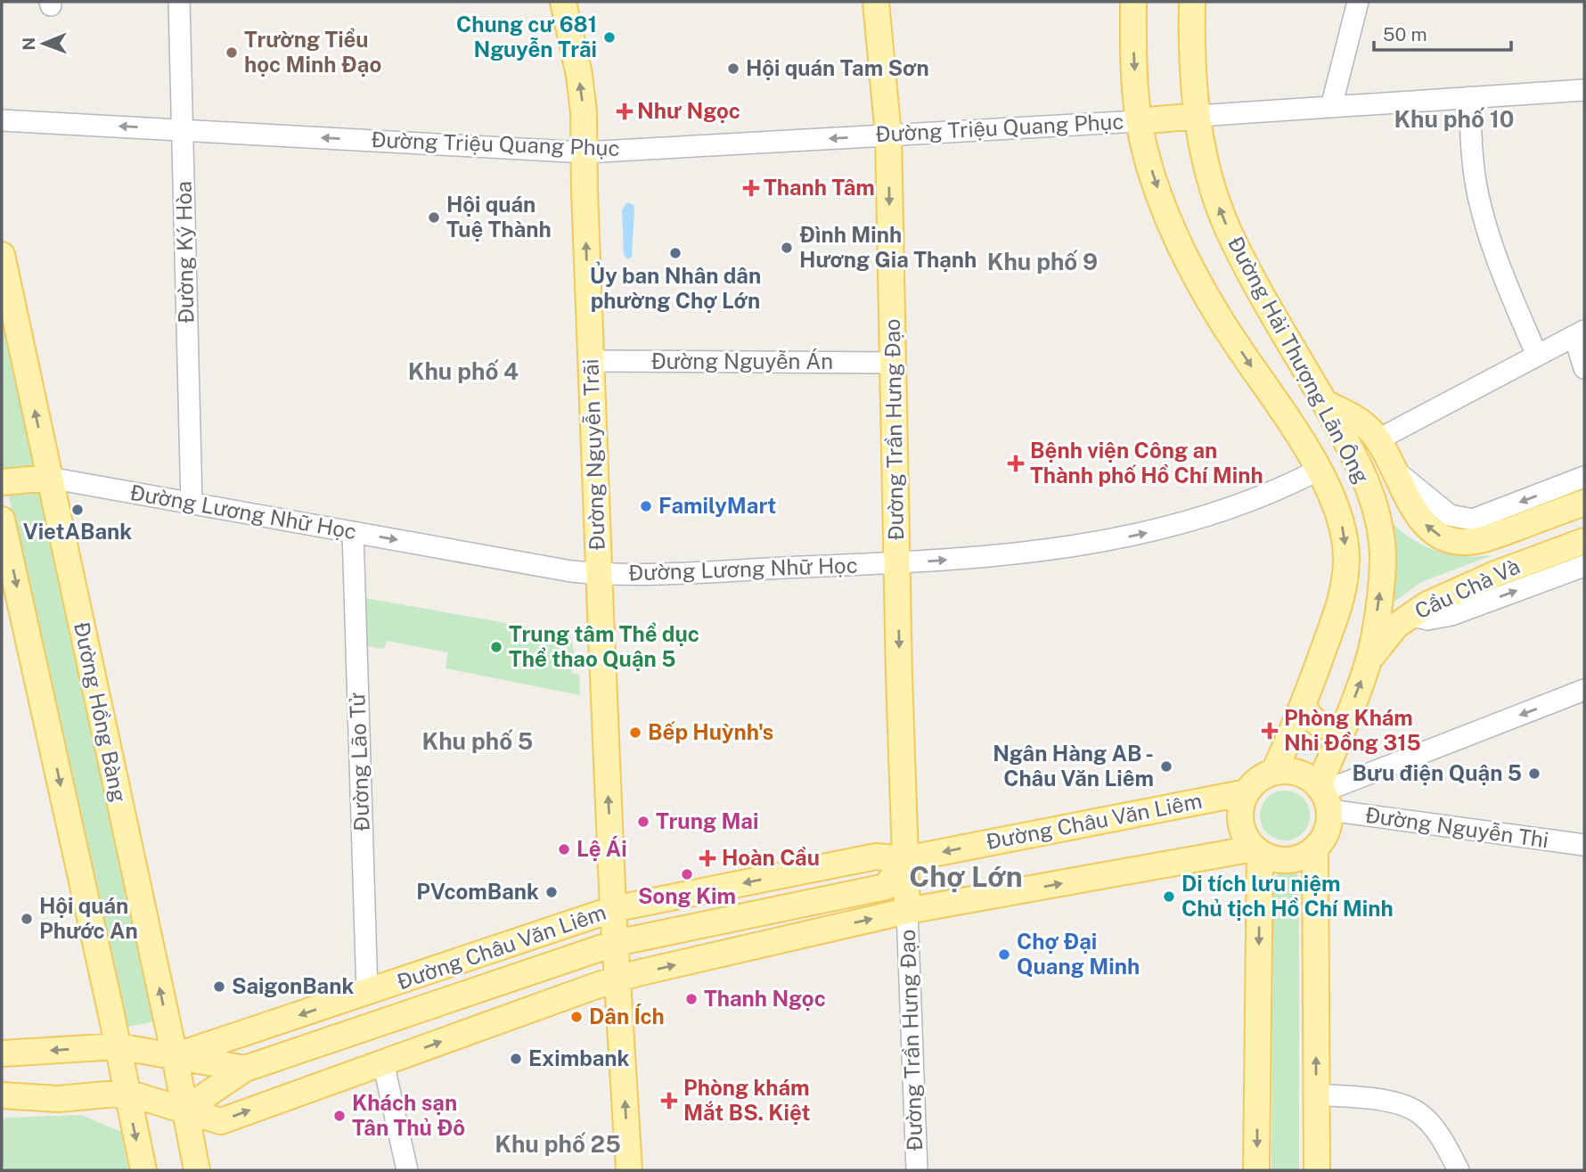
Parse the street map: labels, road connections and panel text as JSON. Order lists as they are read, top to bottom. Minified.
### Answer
{"streets":{"main road":["Đường Hải Thượng Lãn Ông","Đường Trần Hưng Đạo","Đường Nguyễn Trãi","Cầu Chà Và","Đường Hồng Bàng","Đường Châu Văn Liêm"],"street":["Đường Triệu Quang Phục","Đường Ký Hòa","Đường Nguyễn Án","Đường Lương Nhữ Học","Đường Lão Tử","Đường Nguyễn Thi"]},"crossings":[["Đường Triệu Quang Phục","Đường Ký Hòa"],["Đường Triệu Quang Phục","Đường Hải Thượng Lãn Ông"],["Đường Triệu Quang Phục","Đường Trần Hưng Đạo"],["Đường Triệu Quang Phục","Đường Nguyễn Trãi"],["Đường Ký Hòa","Đường Lương Nhữ Học"],["Đường Hải Thượng Lãn Ông","Đường Lương Nhữ Học"],["Đường Hải Thượng Lãn Ông","Cầu Chà Và"],["Đường Hải Thượng Lãn Ông","Đường Châu Văn Liêm"],["Đường Hải Thượng Lãn Ông","Đường Nguyễn Thi"],["Đường Nguyễn Án","Đường Trần Hưng Đạo"],["Đường Nguyễn Án","Đường Nguyễn Trãi"],["Đường Trần Hưng Đạo","Đường Lương Nhữ Học"],["Đường Trần Hưng Đạo","Đường Châu Văn Liêm"],["Đường Nguyễn Trãi","Đường Lương Nhữ Học"],["Đường Nguyễn Trãi","Đường Châu Văn Liêm"],["Đường Lương Nhữ Học","Đường Hồng Bàng"],["Đường Lương Nhữ Học","Đường Lão Tử"],["Đường Hồng Bàng","Đường Châu Văn Liêm"],["Đường Lão Tử","Đường Châu Văn Liêm"],["Đường Châu Văn Liêm","Đường Nguyễn Thi"]],"one_way":["Đường Triệu Quang Phục","Đường Trần Hưng Đạo","Đường Nguyễn Trãi","Đường Lương Nhữ Học"],"districts":["Khu phố 10","Khu phố 9","Khu phố 4","Khu phố 5","Chợ Lớn","Khu phố 25"],"places":{"other":["Chung cư 681 Nguyễn Trãi","Trường Tiểu học Minh Đạo","Hội quán Tam Sơn","Hội quán Tuệ Thành","Đình Minh Hương Gia Thạnh","Ủy ban Nhân dân phường Chợ Lớn","FamilyMart","VietABank","Trung tâm Thể dục Thể thao Quận 5","Bếp Huỳnh's","Ngân Hàng AB - Châu Văn Liêm","Bưu điện Quận 5","Trung Mai","Lệ Ái","Song Kim","PVcomBank","Di tích lưu niệm Chủ tịch Hồ Chí Minh","Hội quán Phước An","Chợ Đại Quang Minh","SaigonBank","Thanh Ngọc","Dân Ích","Eximbank","Khách sạn Tân Thủ Đô"],"health":["Như Ngọc","Thanh Tâm","Bệnh viện Công an Thành phố Hồ Chí Minh","Phòng Khám Nhi Đồng 315","Hoàn Cầu","Phòng khám Mắt BS. Kiệt"]},"scale_bar":"50 m","north":"left"}
